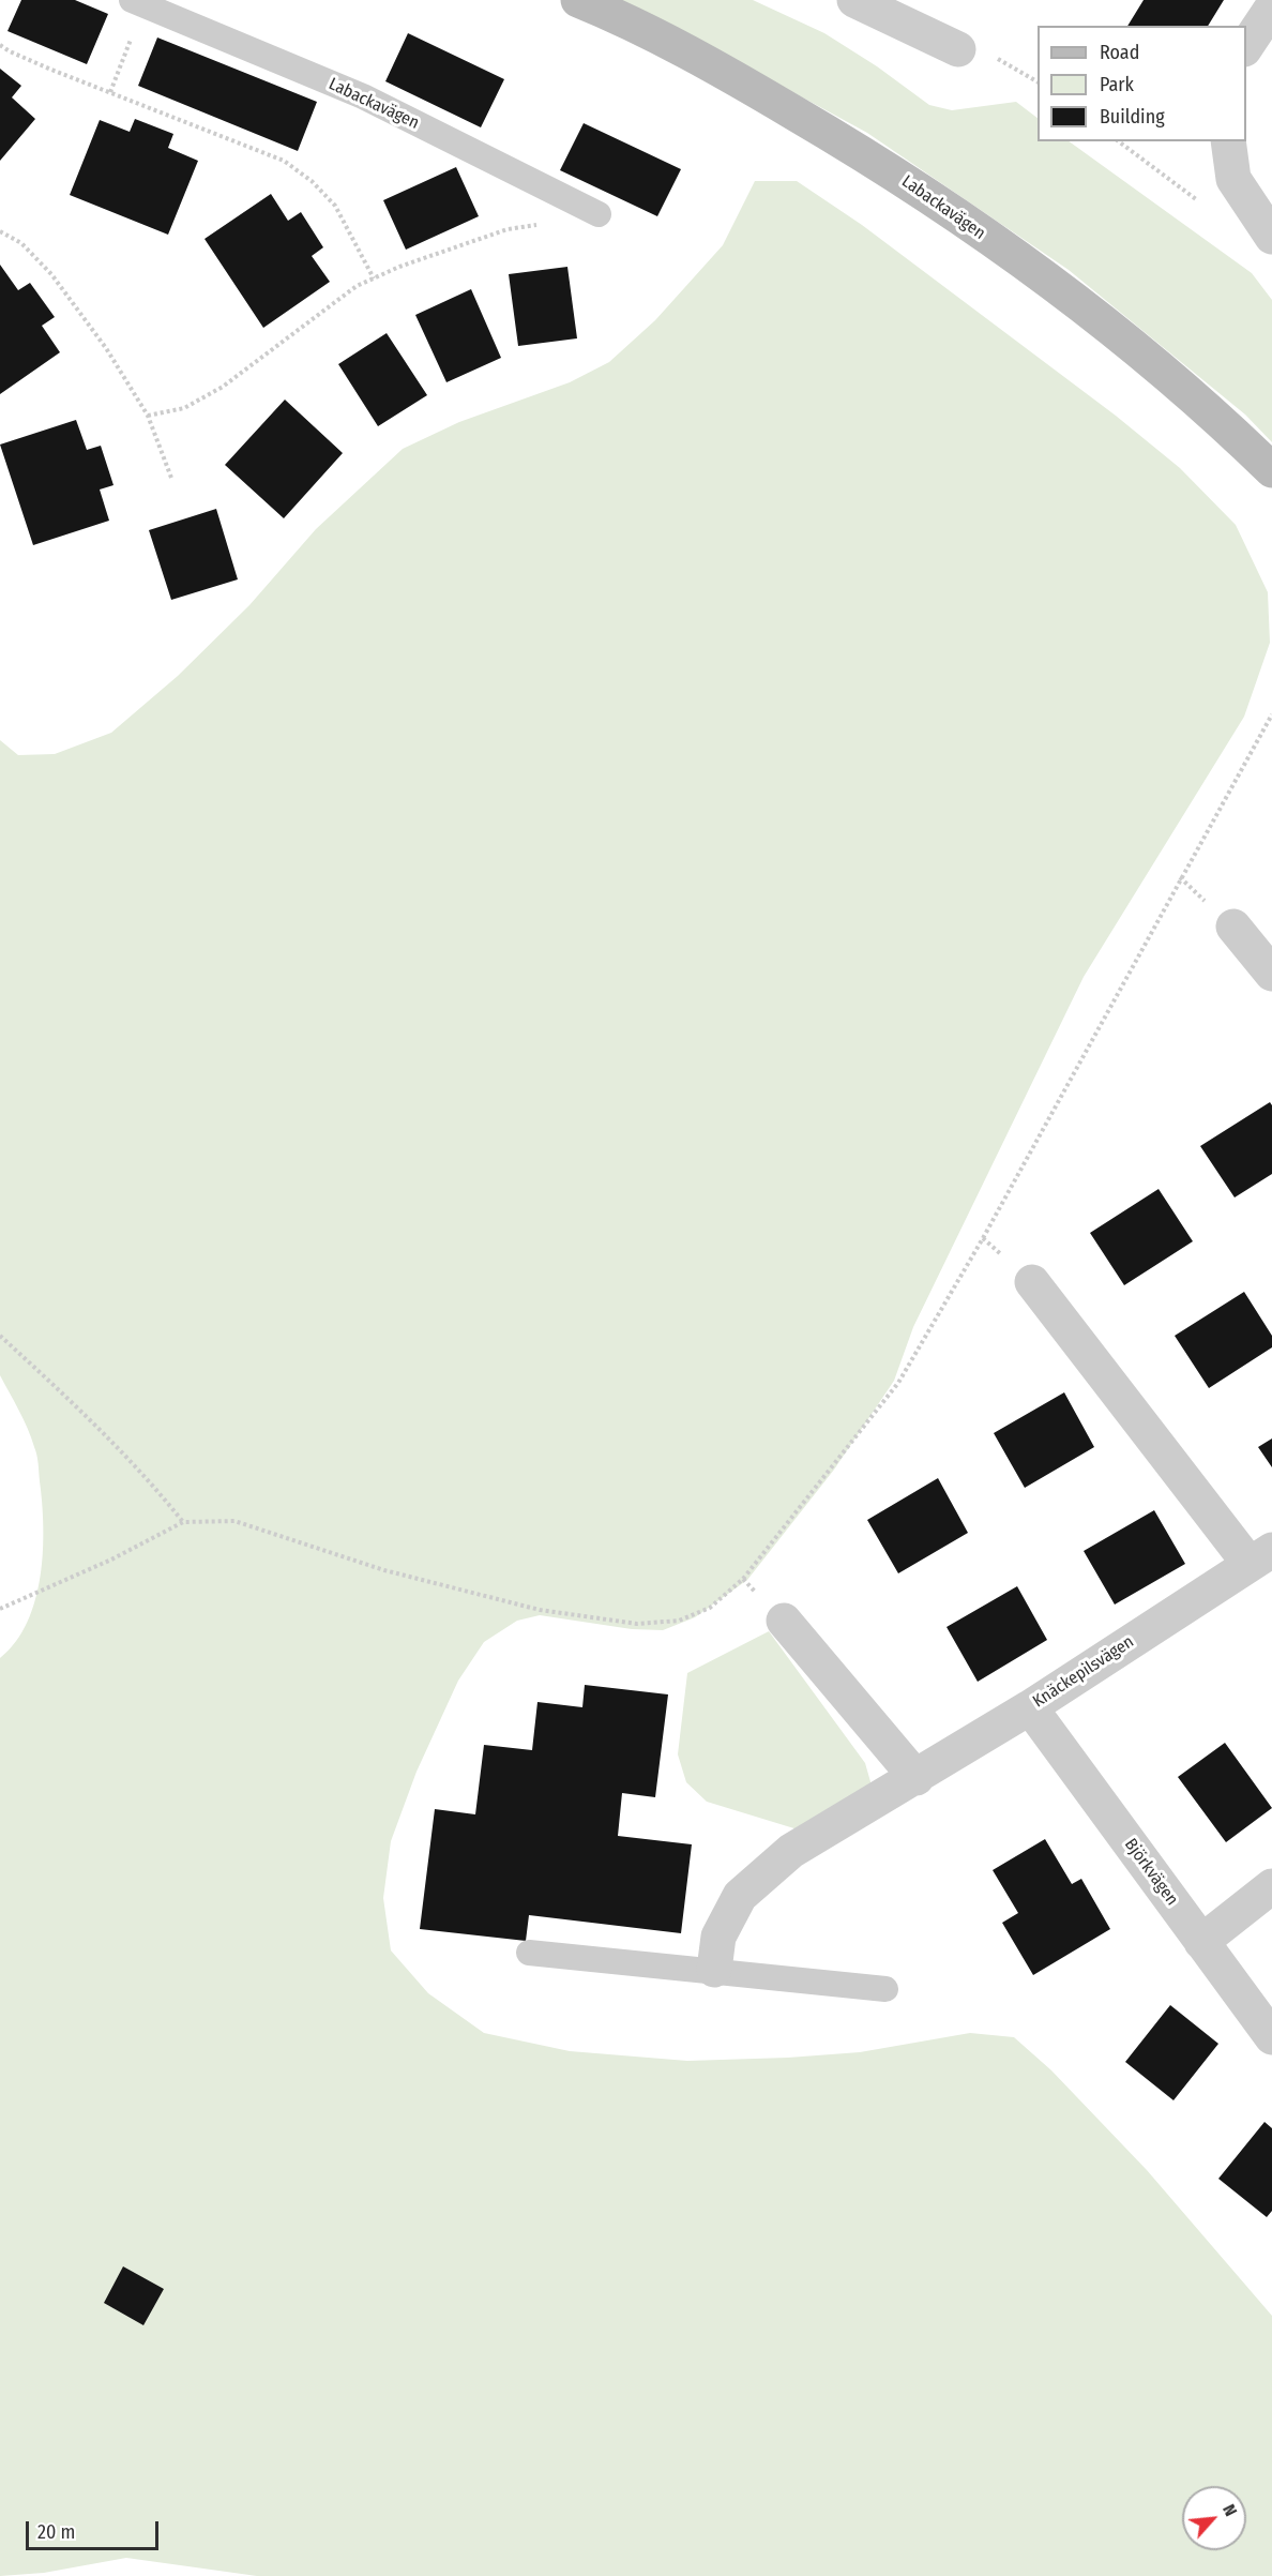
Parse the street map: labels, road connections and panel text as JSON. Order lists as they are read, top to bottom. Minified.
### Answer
{"streets":{"street":["Labackavägen","Knäckepilsvägen","Björkvägen"]},"crossings":[["Knäckepilsvägen","Björkvägen"]],"legend":["Road","Park","Building"],"scale_bar":"20 m","north":"top right"}
